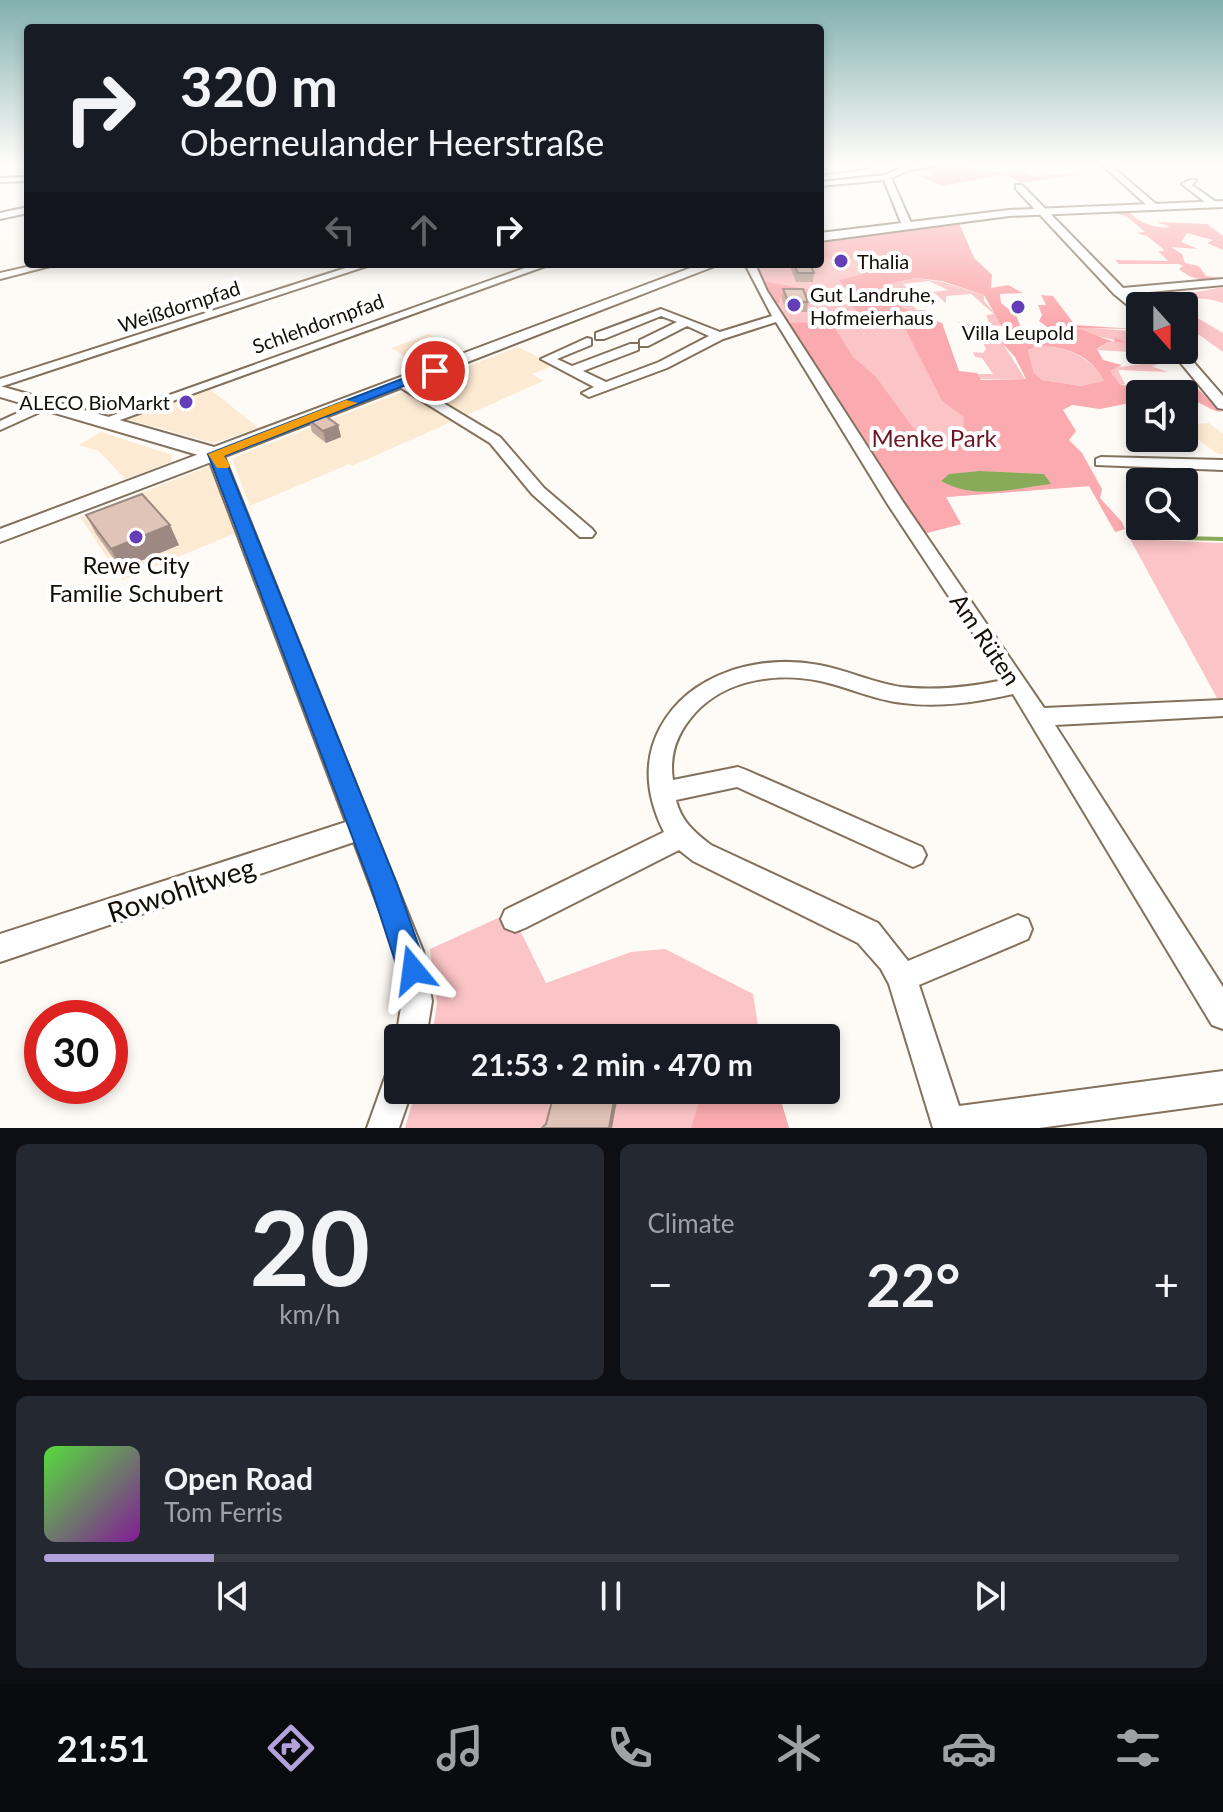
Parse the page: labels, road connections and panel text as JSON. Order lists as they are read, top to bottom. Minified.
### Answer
{"streets":{"street":["Weißdornpfad","Schlehdornpfad","Am Rüten","Rowohltweg"]},"parks":["Menke Park"],"places":["Thalia","Gut Landruhe, Hofmeierhaus","Villa Leupold","ALECO BioMarkt","Rewe City Familie Schubert"],"north":"bottom","page":{"turn":["320 m","Oberneulander Heerstraße"],"limit":"30","trip":"21:53 · 2 min · 470 m","tile":[["20","km/h"],"Climate"],"heat":["−","22°","+"],"song":["Open Road","Tom Ferris"],"tabs":"21:51"}}
